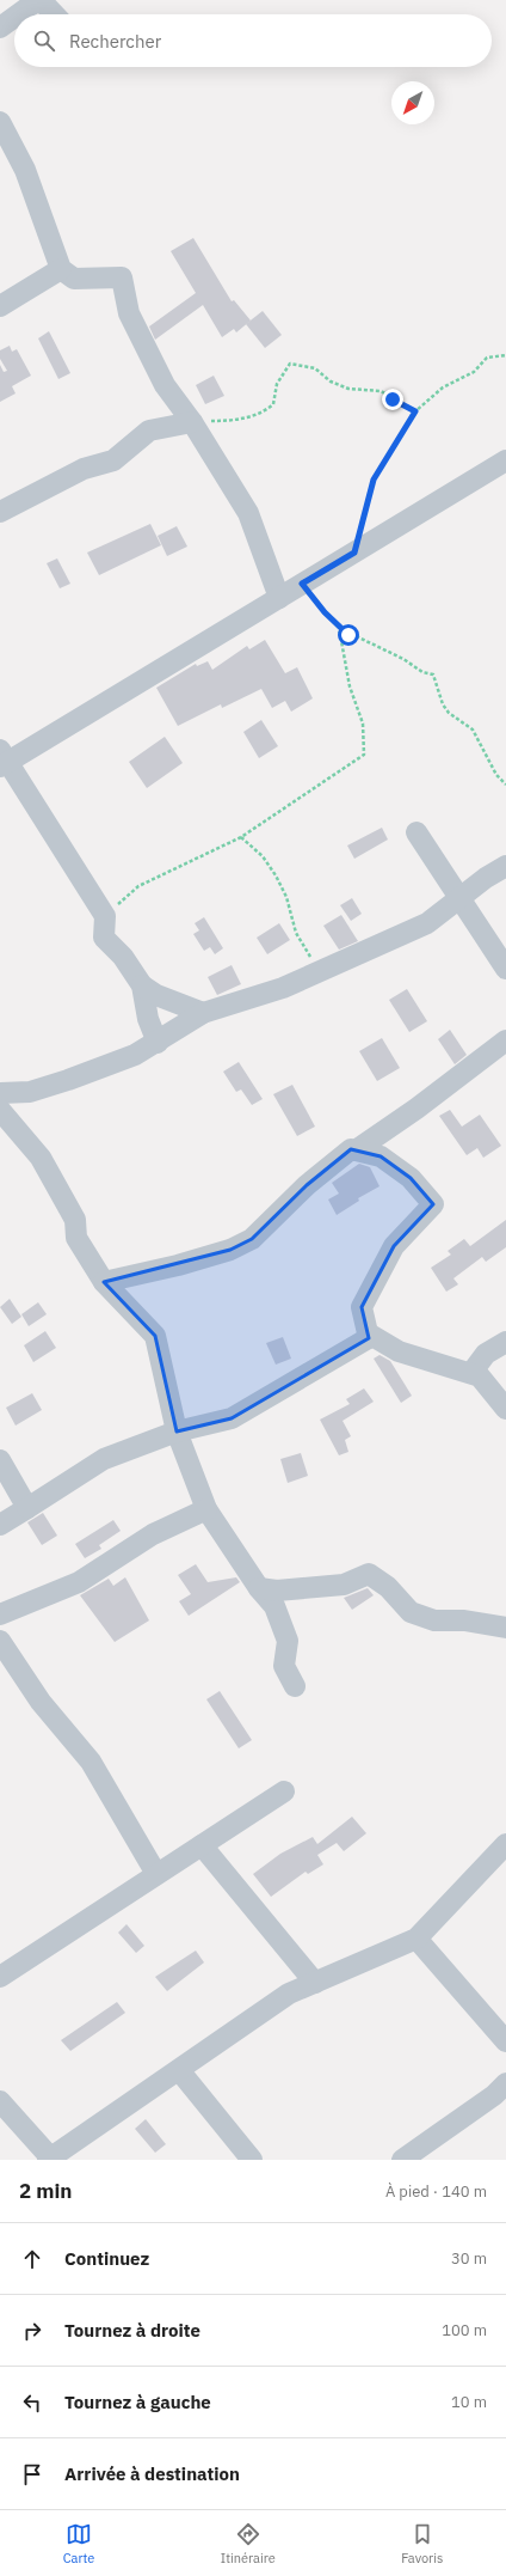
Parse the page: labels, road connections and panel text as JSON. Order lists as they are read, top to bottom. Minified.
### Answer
{"north":"bottom left","page":{"search":"Rechercher","heading":["2 min","À pied · 140 m"],"list":[["Continuez","30 m"],["Tournez à droite","100 m"],["Tournez à gauche","10 m"],"Arrivée à destination"],"nav":["Carte","Itinéraire","Favoris"]}}
